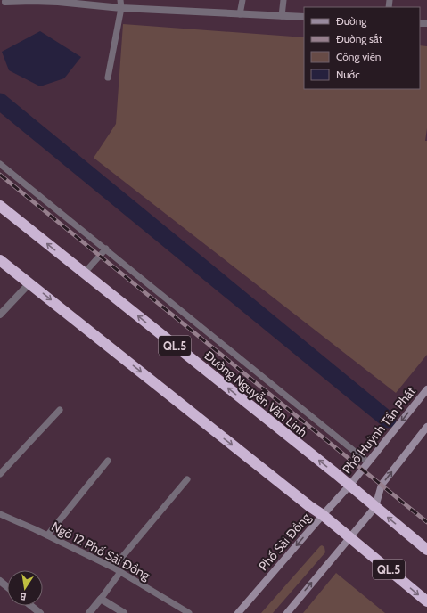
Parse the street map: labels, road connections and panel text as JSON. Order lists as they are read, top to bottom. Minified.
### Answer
{"streets":{"highway":["QL.5","Đường Nguyễn Văn Linh"],"street":["Phố Huỳnh Tấn Phát","Phố Sài Đồng"],"lane":["Ngõ 12 Phố Sài Đồng"]},"crossings":[["QL.5","Phố Sài Đồng"],["Đường Nguyễn Văn Linh","Phố Huỳnh Tấn Phát"],["Đường Nguyễn Văn Linh","Phố Sài Đồng"],["Phố Huỳnh Tấn Phát","Phố Sài Đồng"]],"legend":["Đường","Đường sắt","Công viên","Nước"],"north":"bottom"}
